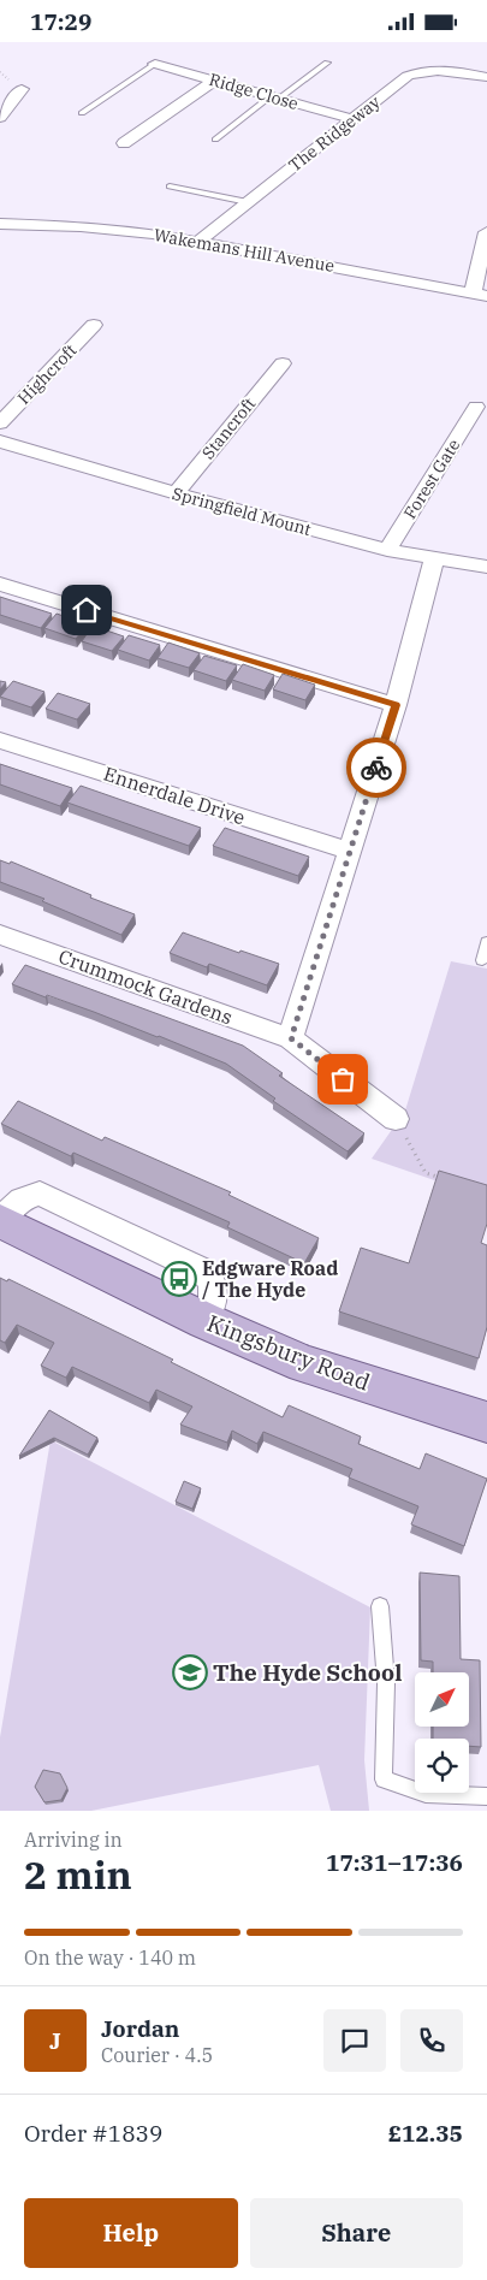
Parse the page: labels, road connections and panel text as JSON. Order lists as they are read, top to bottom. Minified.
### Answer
{"streets":{"main road":["Kingsbury Road"],"street":["Ridge Close","The Ridgeway","Wakemans Hill Avenue","Highcroft","Stancroft","Forest Gate","Springfield Mount","Ennerdale Drive","Crummock Gardens"]},"crossings":[["Ridge Close","The Ridgeway"],["The Ridgeway","Wakemans Hill Avenue"],["Stancroft","Springfield Mount"],["Forest Gate","Springfield Mount"]],"places":{"bus stop":["Edgware Road / The Hyde"],"school or university":["The Hyde School"]},"north":"top right","page":{"status":"17:29","heading":["2 min","Arriving in","17:31–17:36"],"panel":["Jordan","Courier · 4.5","Order #1839","£12.35"],"bar":"On the way · 140 m","round":"J","buttons":["Help","Share"]}}
